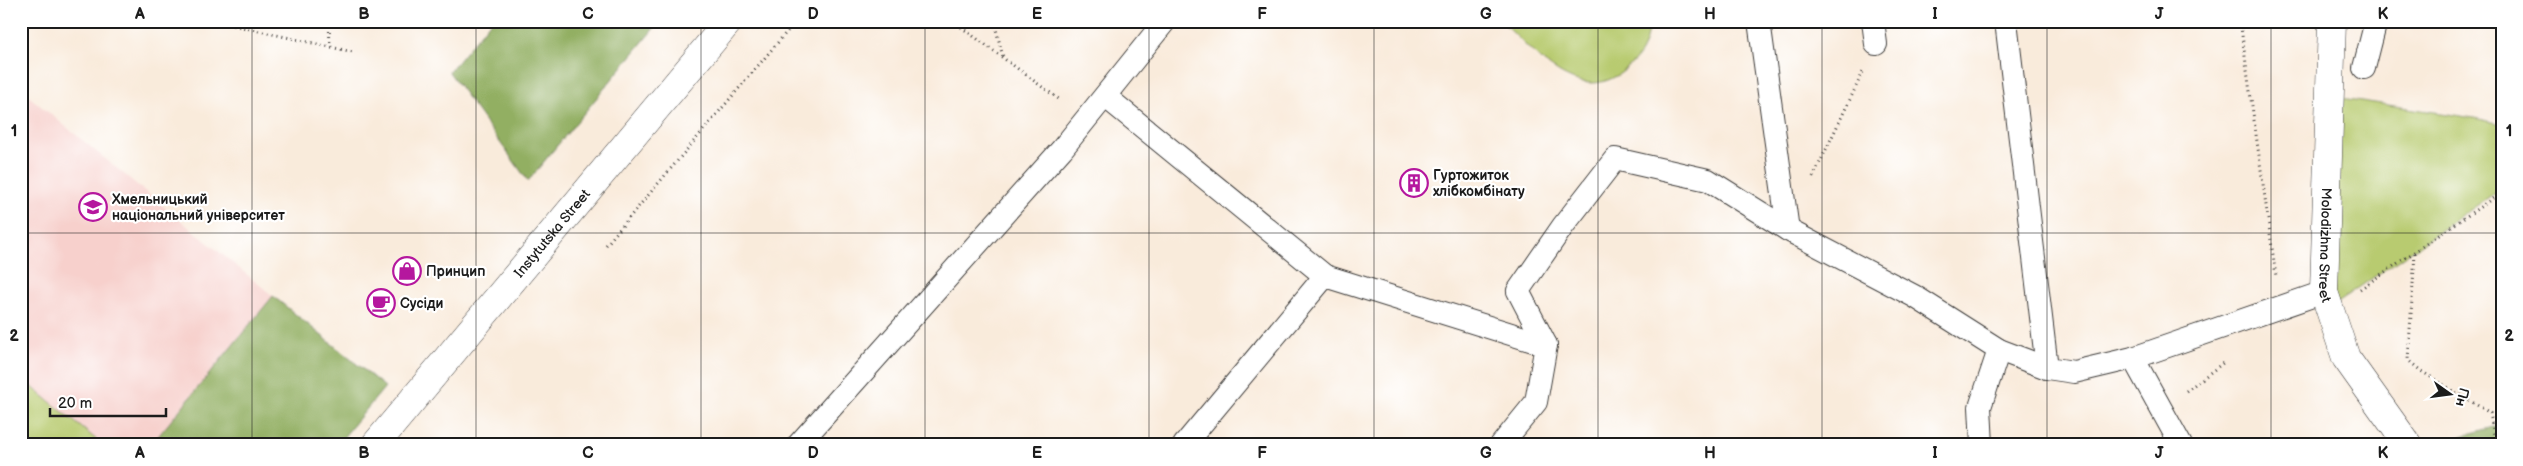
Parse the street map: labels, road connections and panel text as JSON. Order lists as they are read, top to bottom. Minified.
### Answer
{"streets":{"street":["Instytutska Street","Molodizhna Street"]},"places":{"building":["Гуртожиток хлібкомбінату"],"school or university":["Хмельницький національний університет"],"shop":["Принцип"],"cafe":["Сусіди"]},"scale_bar":"20 m","north":"right","grid":{"columns":["A","B","C","D","E","F","G","H","I","J","K"],"rows":["1","2"]}}
